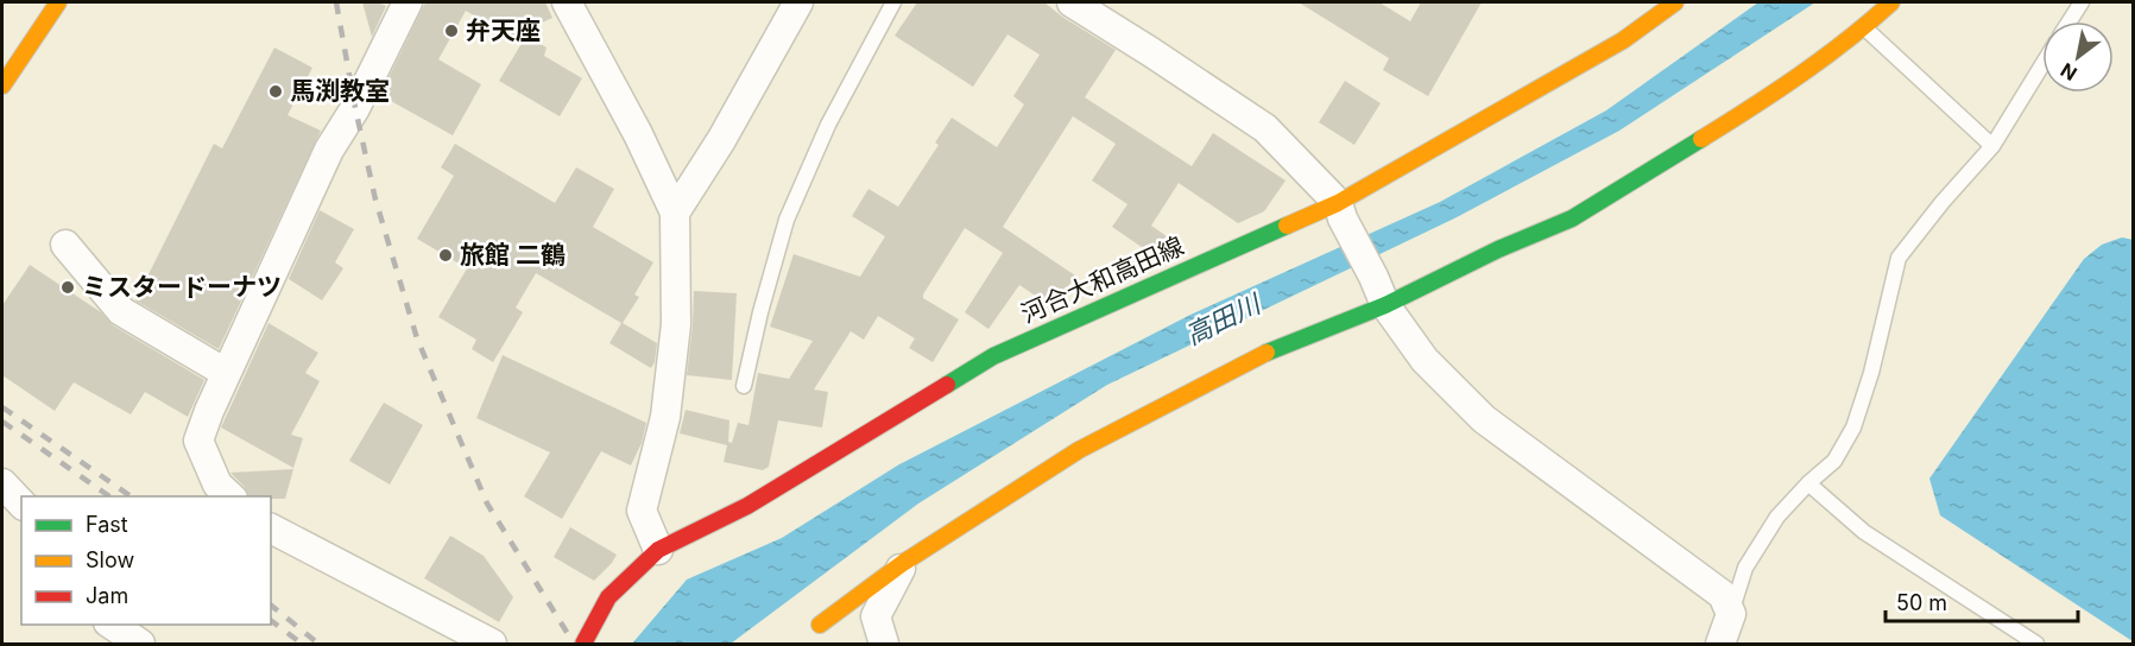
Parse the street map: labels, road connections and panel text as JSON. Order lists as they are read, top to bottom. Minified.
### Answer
{"streets":{"main road":["河合大和高田線"]},"water":["高田川"],"places":["弁天座","馬渕教室","旅館 二鶴","ミスタードーナツ"],"legend":["Fast","Slow","Jam"],"scale_bar":"50 m","north":"bottom left"}
